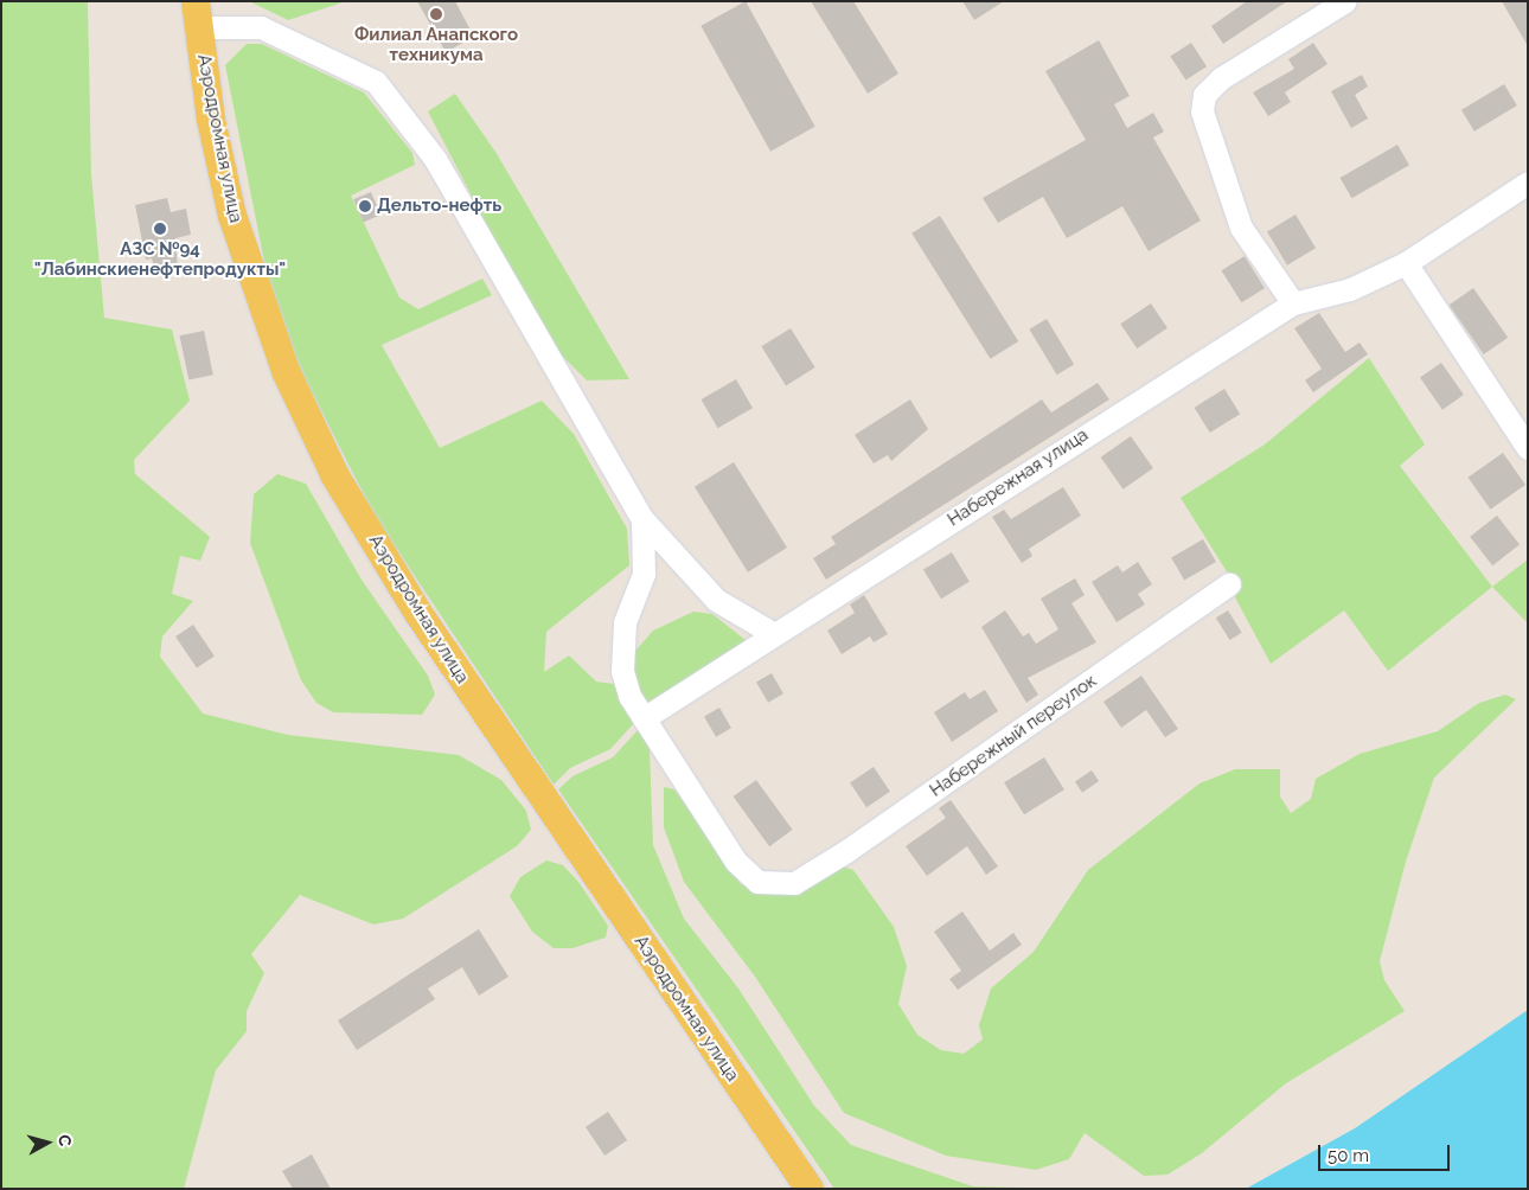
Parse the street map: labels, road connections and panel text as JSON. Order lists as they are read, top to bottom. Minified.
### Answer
{"streets":{"main road":["Аэродромная улица"],"street":["Набережная улица","Набережный переулок"]},"crossings":[["Набережная улица","Набережный переулок"]],"places":["Филиал Анапского техникума","Дельто-нефть","АЗС №94 \"Лабинскиенефтепродукты\""],"scale_bar":"50 m","north":"right"}
